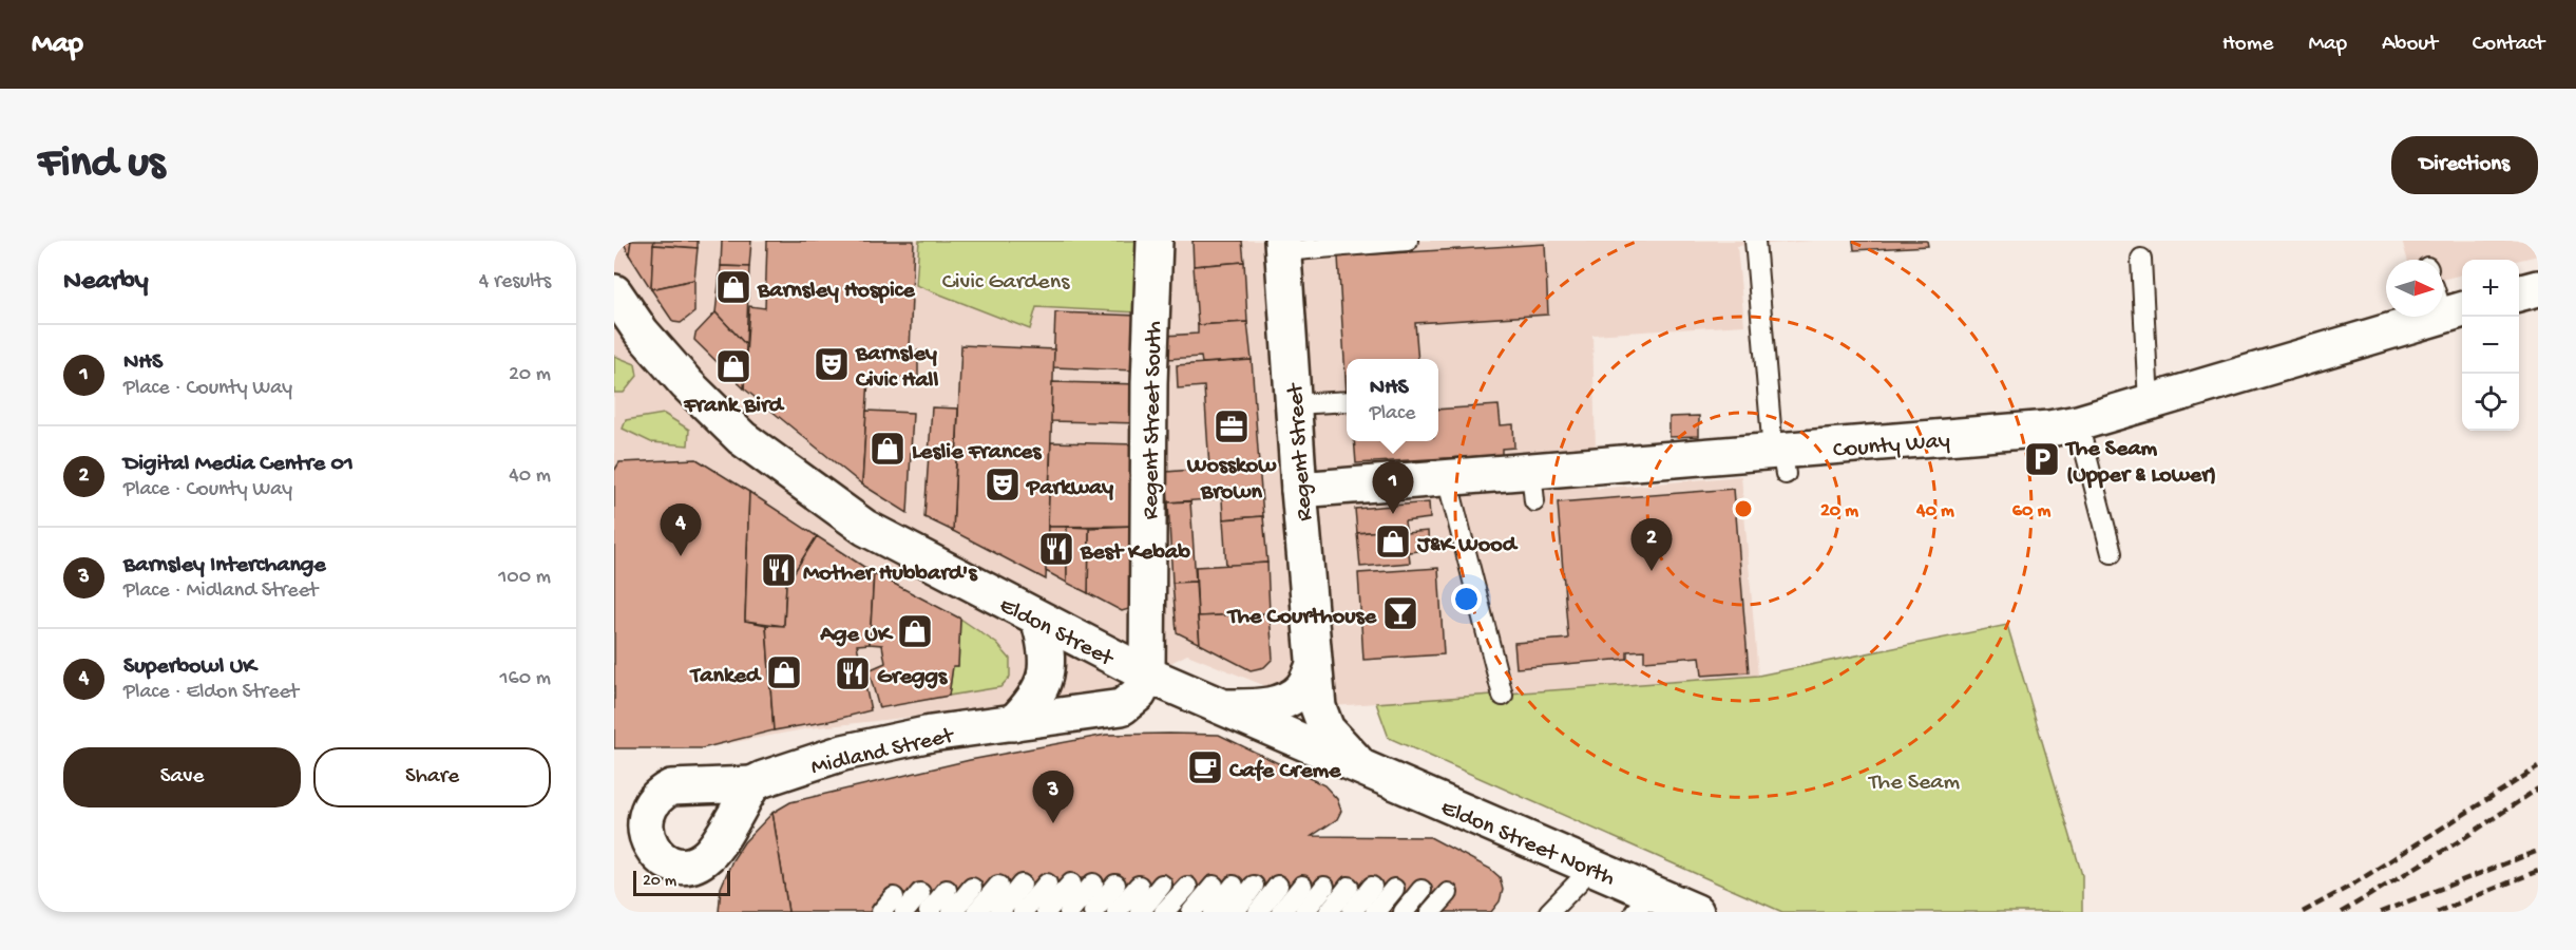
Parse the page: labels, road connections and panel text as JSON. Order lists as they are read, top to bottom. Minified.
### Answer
{"streets":{"street":["Regent Street South","County Way","Regent Street","Eldon Street","Midland Street","Eldon Street North"]},"crossings":[["Regent Street South","Eldon Street"],["Regent Street South","Midland Street"],["County Way","Regent Street"],["Regent Street","Eldon Street"],["Regent Street","Eldon Street North"],["Eldon Street","Midland Street"],["Eldon Street","Eldon Street North"]],"parks":["Civic Gardens","The Seam"],"places":{"shop":["Barnsley Hospice","Frank Bird","Leslie Frances","J&K Wood","Age UK","Tanked"],"theatre":["Barnsley Civic Hall","Parkway"],"office":["Wosskow Brown"],"parking":["The Seam (Upper & Lower)"],"restaurant":["Best Kebab","Mother Hubbard's","Greggs"],"bar":["The Courthouse"],"cafe":["Cafe Creme"]},"scale_bar":"20 m","north":"right","page":{"header":"Map","nav":["Home","Map","About","Contact"],"buttons":["Directions",["Save","Share"]],"title":"Find us","heading":["Nearby","4 results"],"map_buttons":["+","−"],"list":[{"mark":"1","name":"NHS","note":"Place · County Way","value":"20 m"},{"mark":"2","name":"Digital Media Centre 01","note":"Place · County Way","value":"40 m"},{"mark":"3","name":"Barnsley Interchange","note":"Place · Midland Street","value":"100 m"},{"mark":"4","name":"Superbowl UK","note":"Place · Eldon Street","value":"160 m"}],"popup":["NHS","Place"],"pins":["1","4","2","3"],"scale":"20 m"},"rings":["20 m","40 m","60 m"]}
